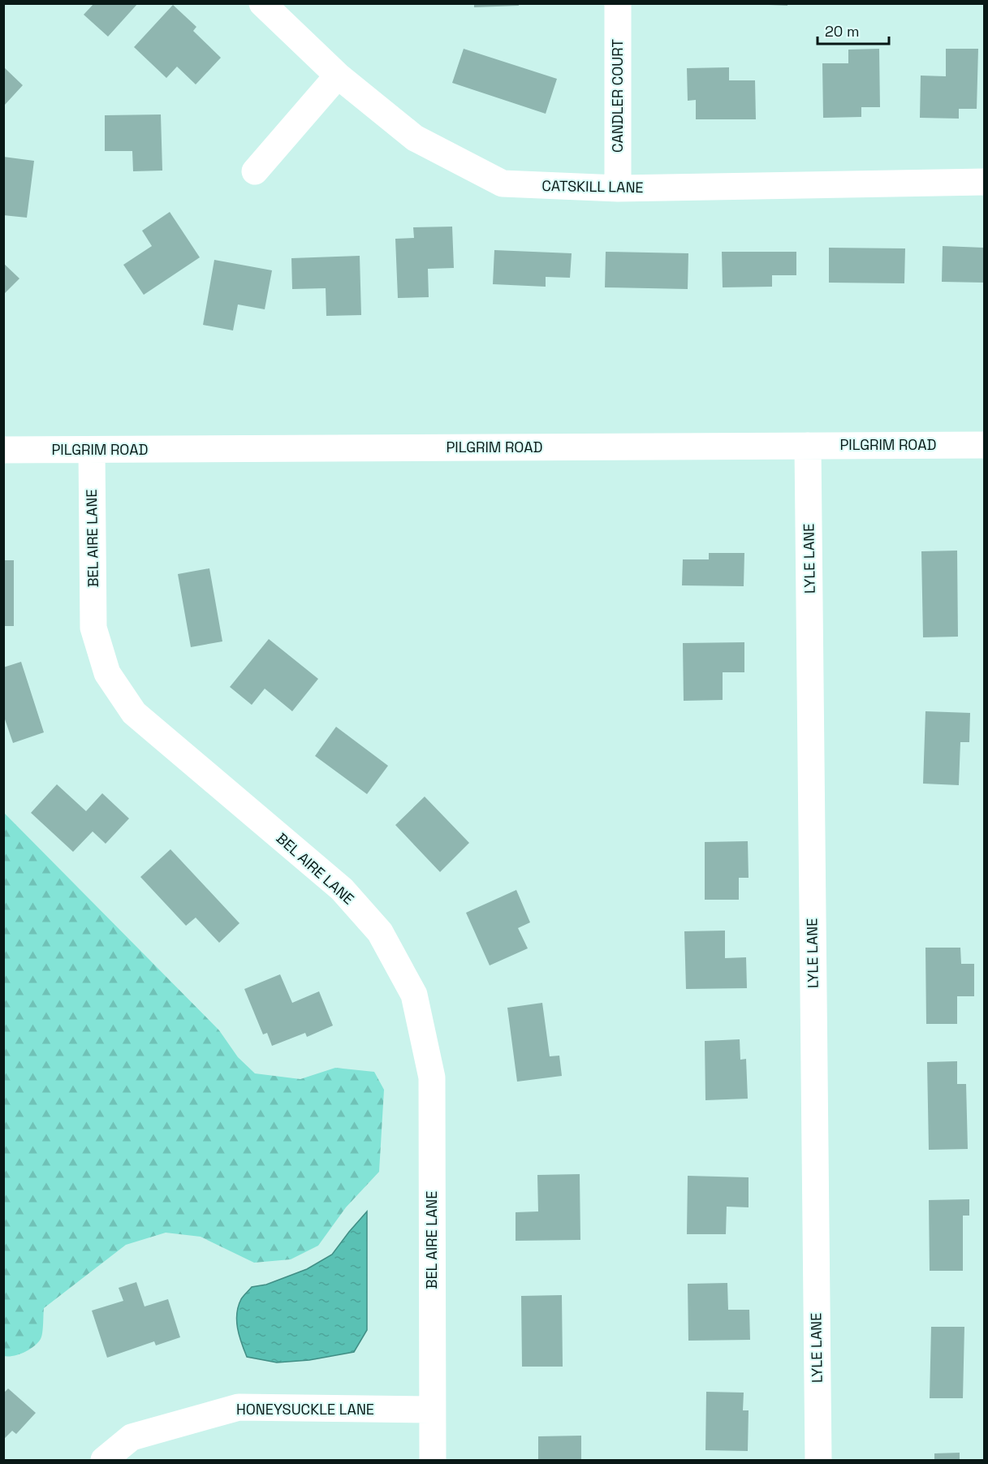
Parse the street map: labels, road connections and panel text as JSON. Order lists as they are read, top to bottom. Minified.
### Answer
{"streets":{"street":["CANDLER COURT","CATSKILL LANE","PILGRIM ROAD","BEL AIRE LANE","LYLE LANE","HONEYSUCKLE LANE"]},"crossings":[["CANDLER COURT","CATSKILL LANE"],["PILGRIM ROAD","BEL AIRE LANE"],["PILGRIM ROAD","LYLE LANE"],["BEL AIRE LANE","HONEYSUCKLE LANE"]],"scale_bar":"20 m"}
